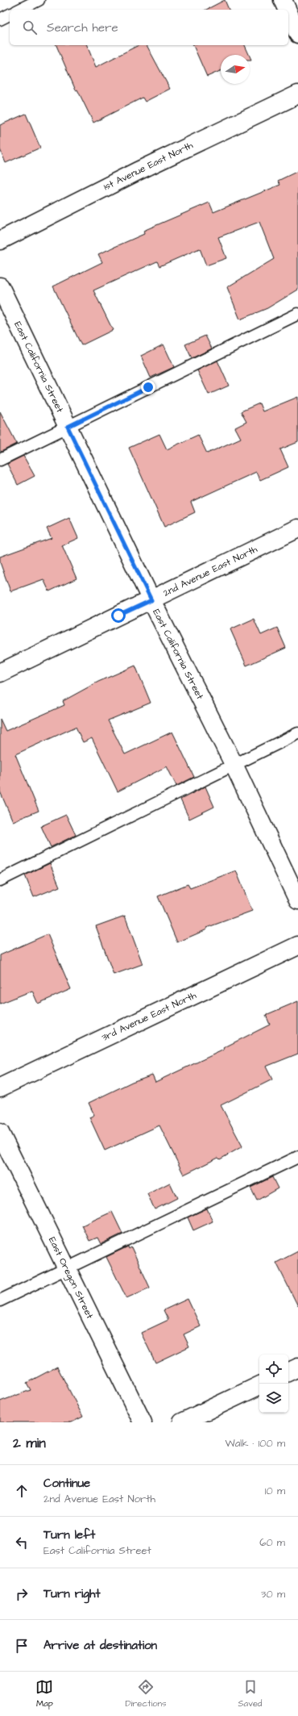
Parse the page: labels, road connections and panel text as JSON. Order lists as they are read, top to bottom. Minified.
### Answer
{"streets":{"street":["1st Avenue East North","East California Street","2nd Avenue East North","3rd Avenue East North","East Oregon Street"]},"crossings":[["East California Street","2nd Avenue East North"]],"north":"right","page":{"search":"Search here","heading":["2 min","Walk · 100 m"],"list":[["Continue","2nd Avenue East North","10 m"],["Turn left","East California Street","60 m"],["Turn right","30 m"],"Arrive at destination"],"nav":["Map","Directions","Saved"]}}
